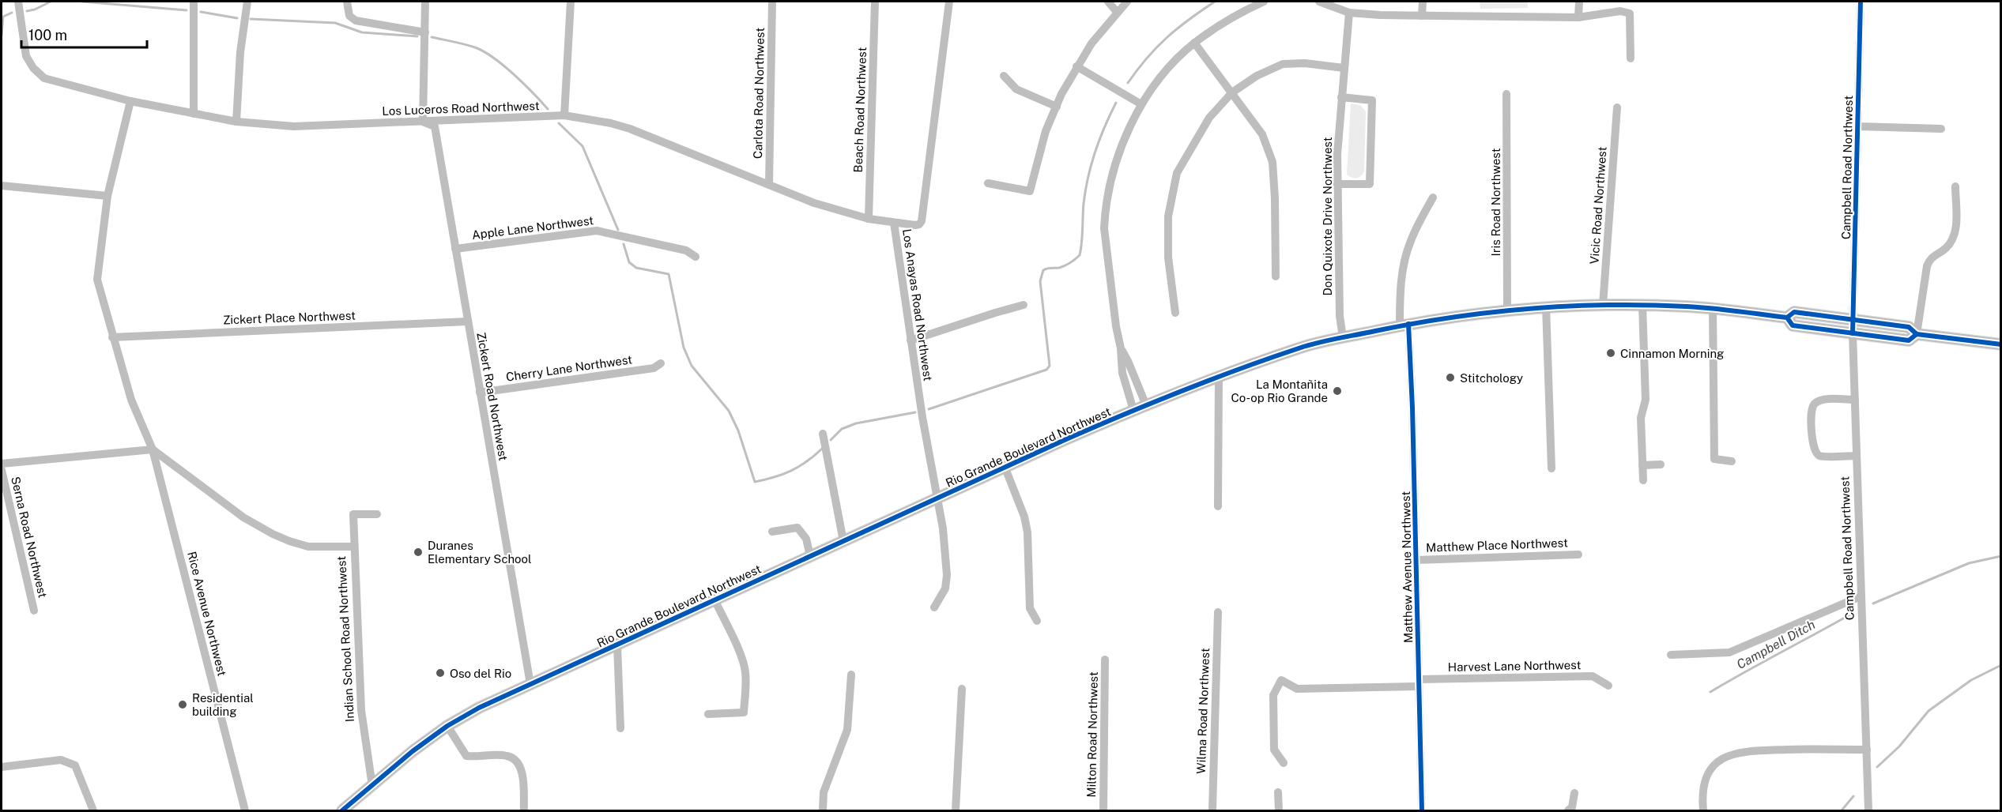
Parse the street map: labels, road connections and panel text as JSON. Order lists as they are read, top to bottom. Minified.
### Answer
{"streets":{"main road":["Rio Grande Boulevard Northwest"],"street":["Carlota Road Northwest","Los Luceros Road Northwest","Beach Road Northwest","Campbell Road Northwest","Iris Road Northwest","Vicic Road Northwest","Don Quixote Drive Northwest","Apple Lane Northwest","Los Anayas Road Northwest","Zickert Place Northwest","Cherry Lane Northwest","Zickert Road Northwest","Serna Road Northwest","Matthew Place Northwest","Matthew Avenue Northwest","Rice Avenue Northwest","Indian School Road Northwest","Harvest Lane Northwest","Wilma Road Northwest","Milton Road Northwest"]},"crossings":[["Carlota Road Northwest","Los Luceros Road Northwest"],["Los Luceros Road Northwest","Beach Road Northwest"],["Los Luceros Road Northwest","Los Anayas Road Northwest"],["Los Luceros Road Northwest","Zickert Road Northwest"],["Los Luceros Road Northwest","Rice Avenue Northwest"],["Campbell Road Northwest","Rio Grande Boulevard Northwest"],["Iris Road Northwest","Rio Grande Boulevard Northwest"],["Vicic Road Northwest","Rio Grande Boulevard Northwest"],["Don Quixote Drive Northwest","Rio Grande Boulevard Northwest"],["Apple Lane Northwest","Zickert Road Northwest"],["Los Anayas Road Northwest","Rio Grande Boulevard Northwest"],["Zickert Place Northwest","Zickert Road Northwest"],["Zickert Place Northwest","Rice Avenue Northwest"],["Cherry Lane Northwest","Zickert Road Northwest"],["Zickert Road Northwest","Rio Grande Boulevard Northwest"],["Rio Grande Boulevard Northwest","Matthew Avenue Northwest"],["Rio Grande Boulevard Northwest","Indian School Road Northwest"],["Matthew Place Northwest","Matthew Avenue Northwest"],["Matthew Avenue Northwest","Harvest Lane Northwest"]],"water":["Campbell Ditch"],"places":["Cinnamon Morning","Stitchology","La Montañita Co-op Rio Grande","Duranes Elementary School","Oso del Rio","Residential building"],"scale_bar":"100 m"}
